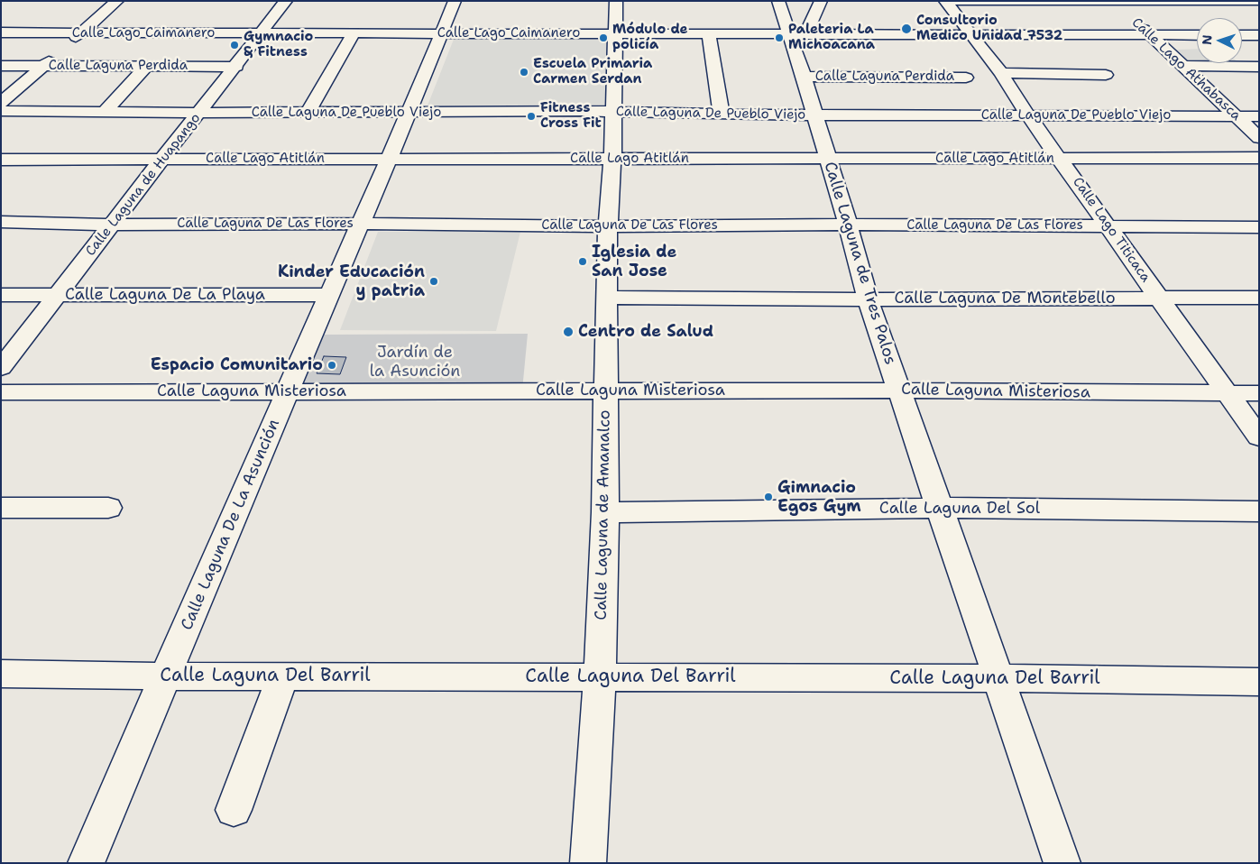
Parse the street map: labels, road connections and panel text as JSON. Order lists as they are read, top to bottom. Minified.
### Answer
{"streets":{"street":["Calle Lago Caimanero","Calle Laguna Perdida","Calle Lago Athabasca","Calle Laguna De Pueblo Viejo","Calle Lago Atitlán","Calle Laguna de Huapango","Calle Laguna De Las Flores","Calle Lago Titicaca","Calle Laguna de Tres Palos","Calle Laguna De La Playa","Calle Laguna De Montebello","Calle Laguna Misteriosa","Calle Laguna Del Sol","Calle Laguna de Amanalco","Calle Laguna De La Asunción","Calle Laguna Del Barril"]},"crossings":[["Calle Lago Caimanero","Calle Lago Athabasca"],["Calle Lago Caimanero","Calle Laguna de Huapango"],["Calle Lago Caimanero","Calle Lago Titicaca"],["Calle Lago Caimanero","Calle Laguna de Tres Palos"],["Calle Lago Caimanero","Calle Laguna de Amanalco"],["Calle Lago Caimanero","Calle Laguna De La Asunción"],["Calle Laguna Perdida","Calle Laguna de Huapango"],["Calle Laguna Perdida","Calle Laguna de Tres Palos"],["Calle Lago Athabasca","Calle Laguna De Pueblo Viejo"],["Calle Laguna De Pueblo Viejo","Calle Laguna de Huapango"],["Calle Laguna De Pueblo Viejo","Calle Lago Titicaca"],["Calle Laguna De Pueblo Viejo","Calle Laguna de Tres Palos"],["Calle Laguna De Pueblo Viejo","Calle Laguna de Amanalco"],["Calle Laguna De Pueblo Viejo","Calle Laguna De La Asunción"],["Calle Lago Atitlán","Calle Laguna de Huapango"],["Calle Lago Atitlán","Calle Lago Titicaca"],["Calle Lago Atitlán","Calle Laguna de Tres Palos"],["Calle Lago Atitlán","Calle Laguna de Amanalco"],["Calle Lago Atitlán","Calle Laguna De La Asunción"],["Calle Laguna de Huapango","Calle Laguna De Las Flores"],["Calle Laguna de Huapango","Calle Laguna De La Playa"],["Calle Laguna De Las Flores","Calle Lago Titicaca"],["Calle Laguna De Las Flores","Calle Laguna de Tres Palos"],["Calle Laguna De Las Flores","Calle Laguna de Amanalco"],["Calle Laguna De Las Flores","Calle Laguna De La Asunción"],["Calle Lago Titicaca","Calle Laguna De Montebello"],["Calle Lago Titicaca","Calle Laguna Misteriosa"],["Calle Laguna de Tres Palos","Calle Laguna De Montebello"],["Calle Laguna de Tres Palos","Calle Laguna Misteriosa"],["Calle Laguna de Tres Palos","Calle Laguna Del Sol"],["Calle Laguna de Tres Palos","Calle Laguna Del Barril"],["Calle Laguna De La Playa","Calle Laguna De La Asunción"],["Calle Laguna De Montebello","Calle Laguna de Amanalco"],["Calle Laguna Misteriosa","Calle Laguna de Amanalco"],["Calle Laguna Misteriosa","Calle Laguna De La Asunción"],["Calle Laguna Del Sol","Calle Laguna de Amanalco"],["Calle Laguna de Amanalco","Calle Laguna Del Barril"],["Calle Laguna De La Asunción","Calle Laguna Del Barril"]],"parks":["Jardín de la Asunción"],"places":["Consultorio Medico Unidad 7532","Módulo de policía","Paleteria La Michoacana","Gymnacio & Fitness","Escuela Primaria Carmen Serdan","Fitness Cross Fit","Iglesia de San Jose","Kinder Educación y patria","Centro de Salud","Espacio Comunitario","Gimnacio Egos Gym"],"north":"left"}
